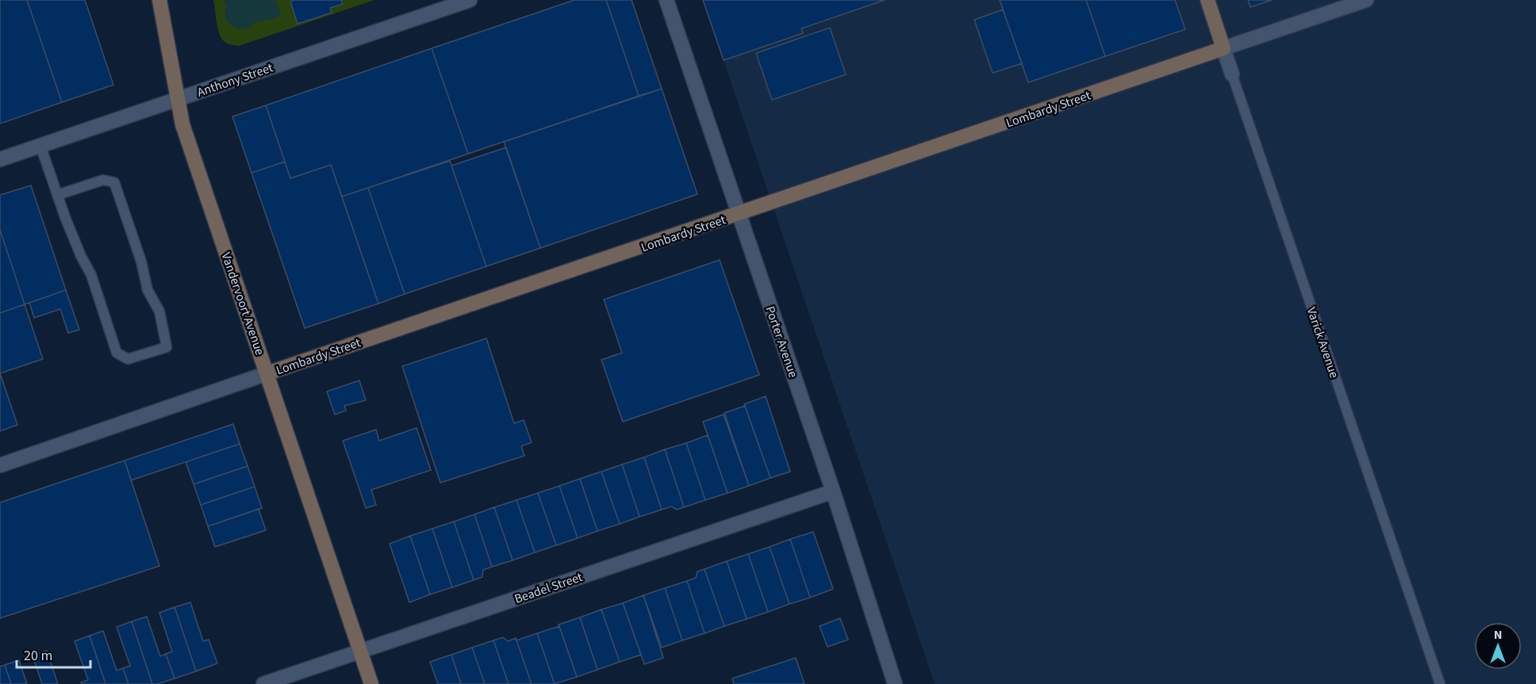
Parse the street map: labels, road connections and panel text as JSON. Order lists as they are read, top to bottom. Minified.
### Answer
{"streets":{"main road":["Lombardy Street","Vandervoort Avenue","Varick Avenue"],"street":["Anthony Street","Porter Avenue","Beadel Street"]},"crossings":[["Anthony Street","Vandervoort Avenue"],["Lombardy Street","Vandervoort Avenue"],["Lombardy Street","Porter Avenue"],["Lombardy Street","Varick Avenue"],["Vandervoort Avenue","Beadel Street"],["Porter Avenue","Beadel Street"]],"scale_bar":"20 m","north":"top"}
